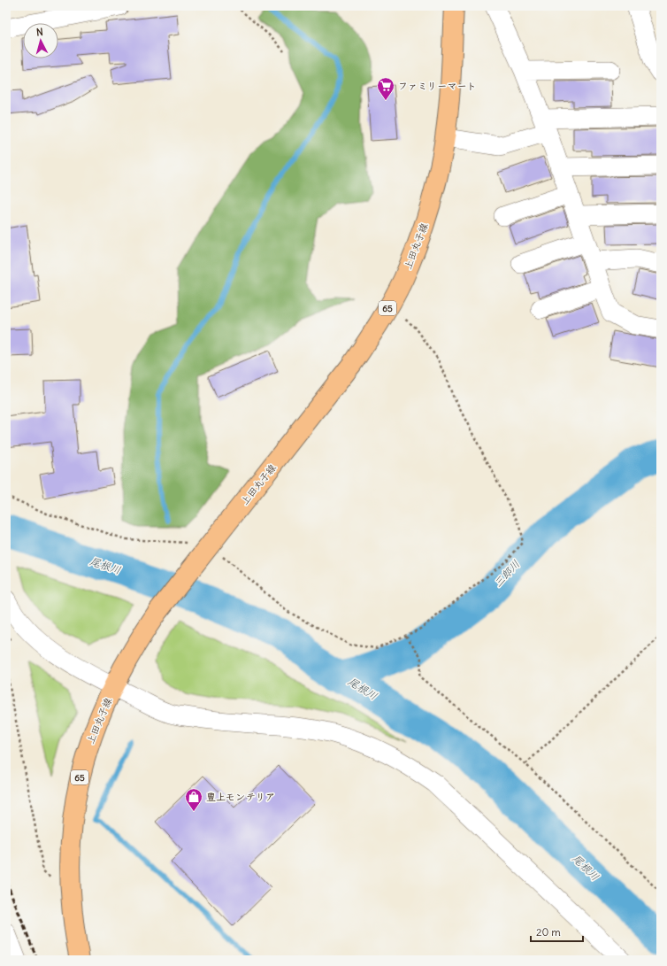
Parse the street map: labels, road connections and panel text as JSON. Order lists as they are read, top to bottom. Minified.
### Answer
{"streets":{"main road":["上田丸子線","65"]},"water":["尾根川","三郎川"],"places":{"supermarket":["ファミリーマート"],"shop":["豊上モンテリア"]},"scale_bar":"20 m","north":"top"}
